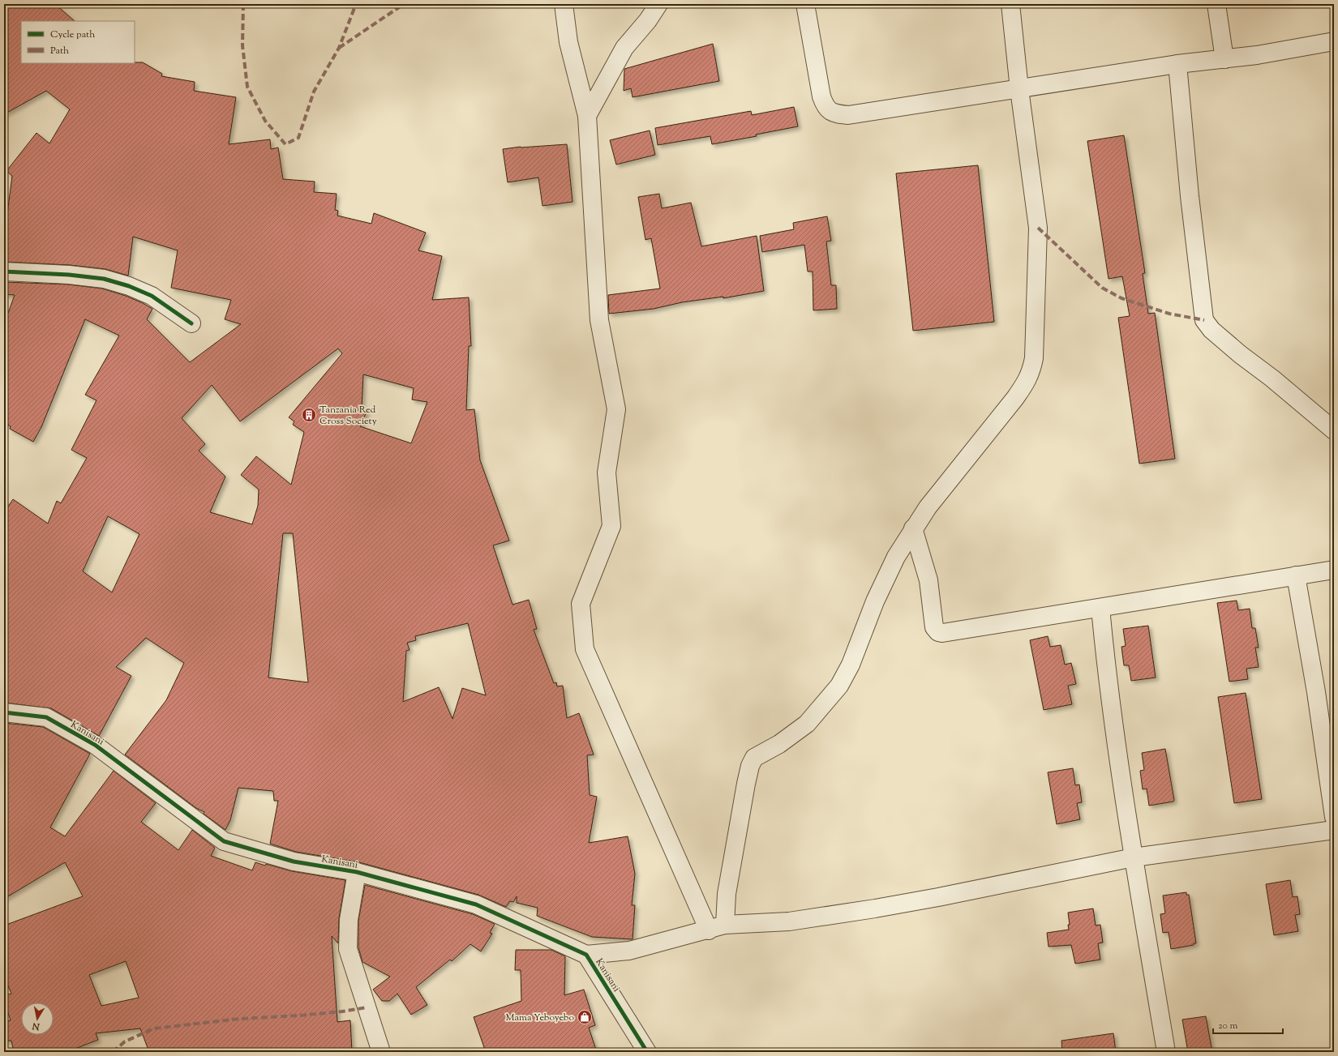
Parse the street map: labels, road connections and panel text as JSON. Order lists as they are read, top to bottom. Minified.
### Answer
{"streets":{"street":["Kanisani"]},"places":{"building":["Tanzania Red Cross Society"],"shop":["Mama Yeboyebo"]},"legend":["Cycle path","Path"],"scale_bar":"20 m","north":"bottom"}
